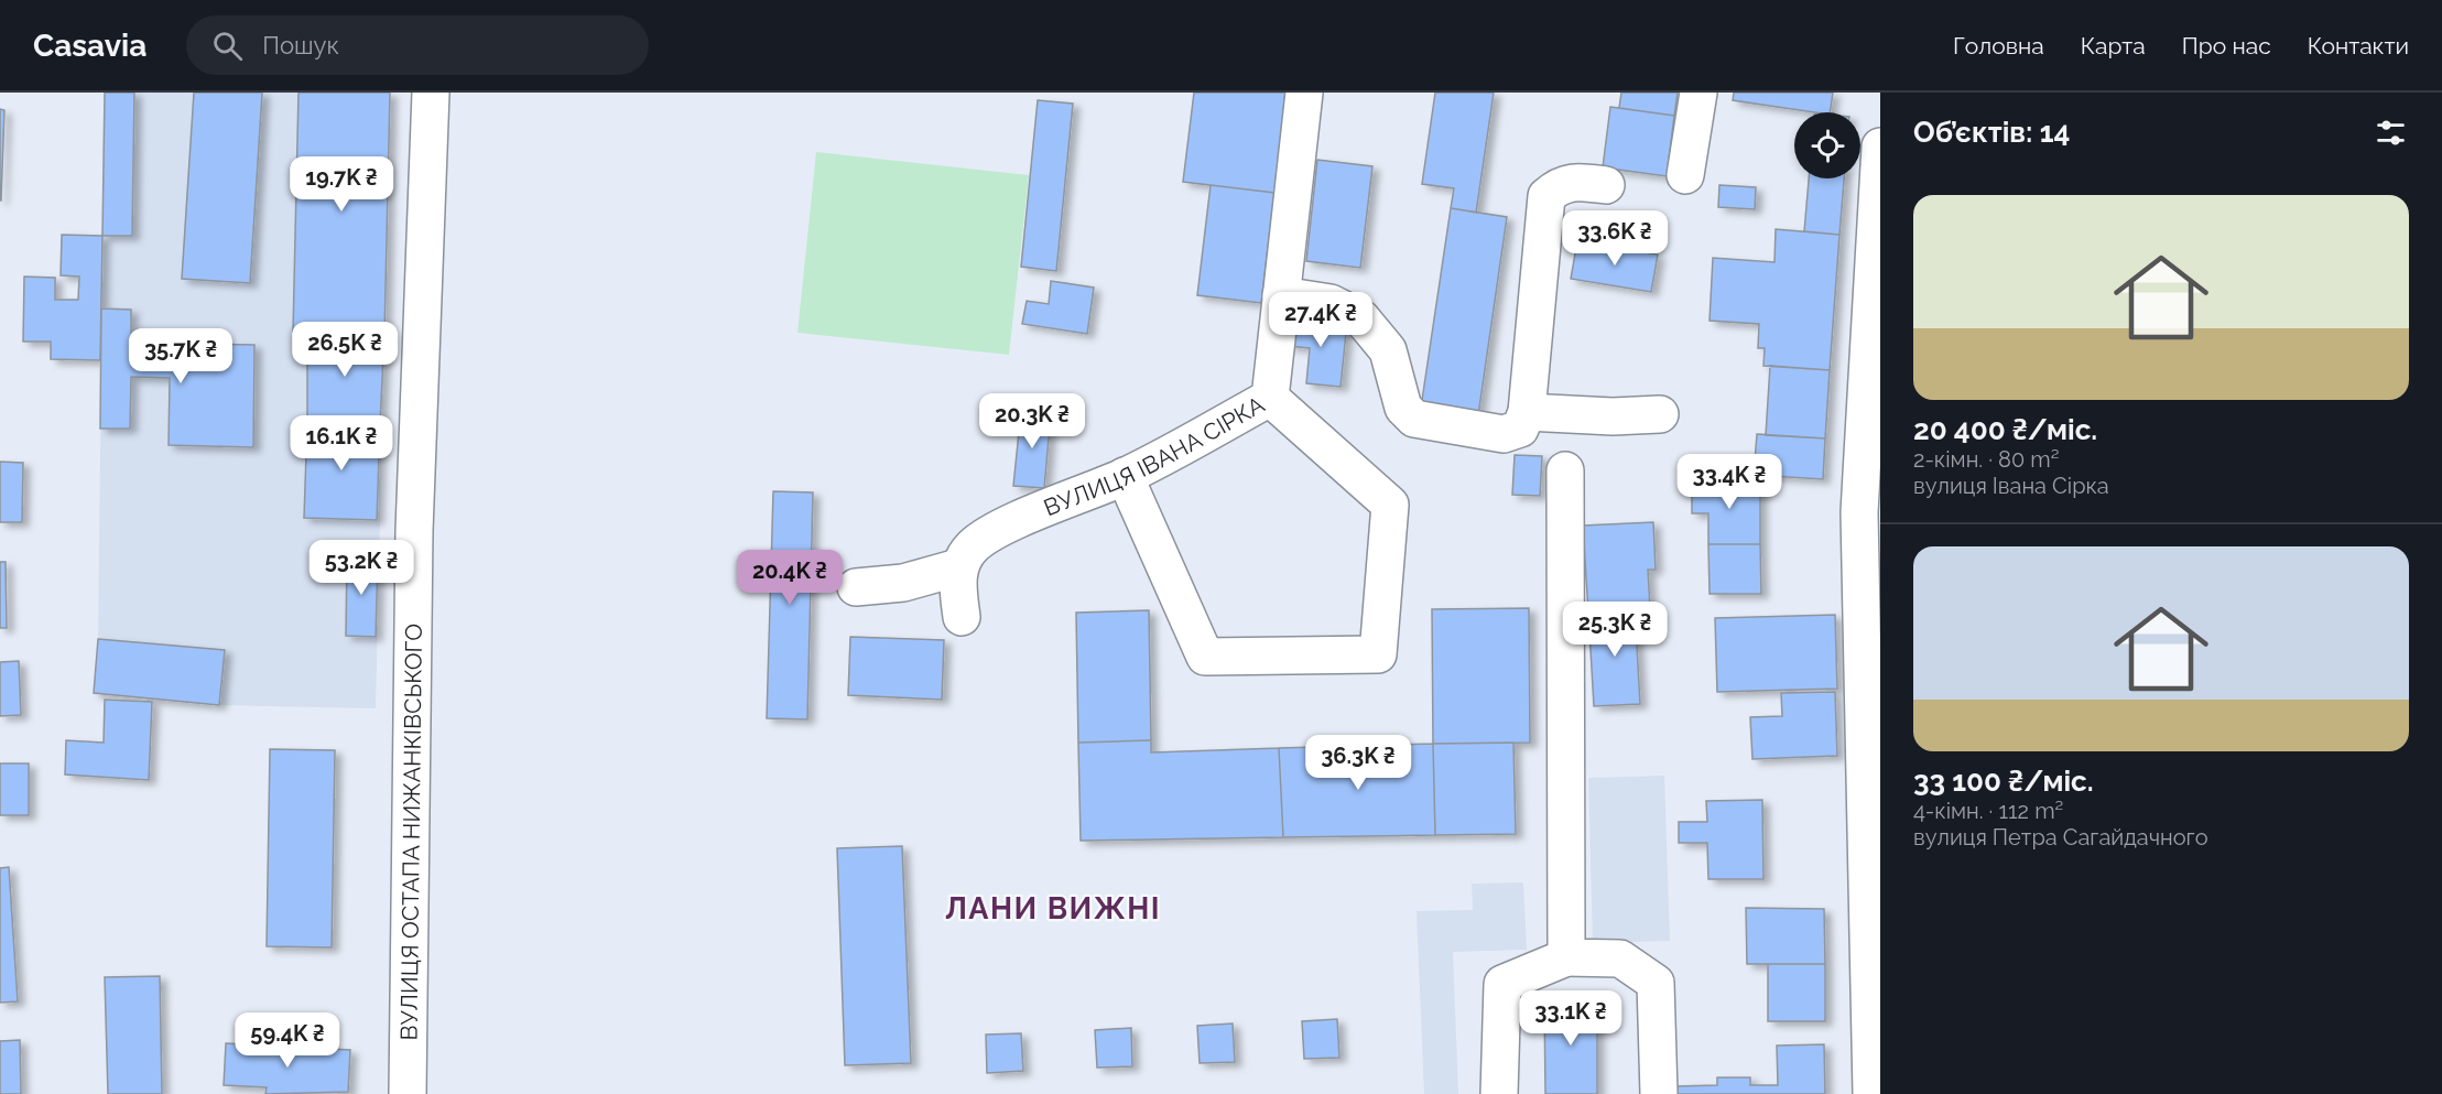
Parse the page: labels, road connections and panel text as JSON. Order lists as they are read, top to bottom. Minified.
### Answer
{"streets":{"street":["ВУЛИЦЯ ІВАНА СІРКА","ВУЛИЦЯ ОСТАПА НИЖАНКІВСЬКОГО"]},"districts":["ЛАНИ ВИЖНІ"],"page":{"header":"Casavia","search":"Пошук","nav":["Головна","Карта","Про нас","Контакти"],"heading":"Об’єктів: 14","price":["19.7K ₴","33.6K ₴","27.4K ₴","26.5K ₴","35.7K ₴","20.3K ₴","16.1K ₴","33.4K ₴","53.2K ₴","20.4K ₴","25.3K ₴","36.3K ₴","33.1K ₴","59.4K ₴"],"list":[{"name":"20 400 ₴/міс.","note":"2-кімн. · 80 m² · вулиця Івана Сірка"},{"name":"33 100 ₴/міс.","note":"4-кімн. · 112 m² · вулиця Петра Сагайдачного"}]}}
